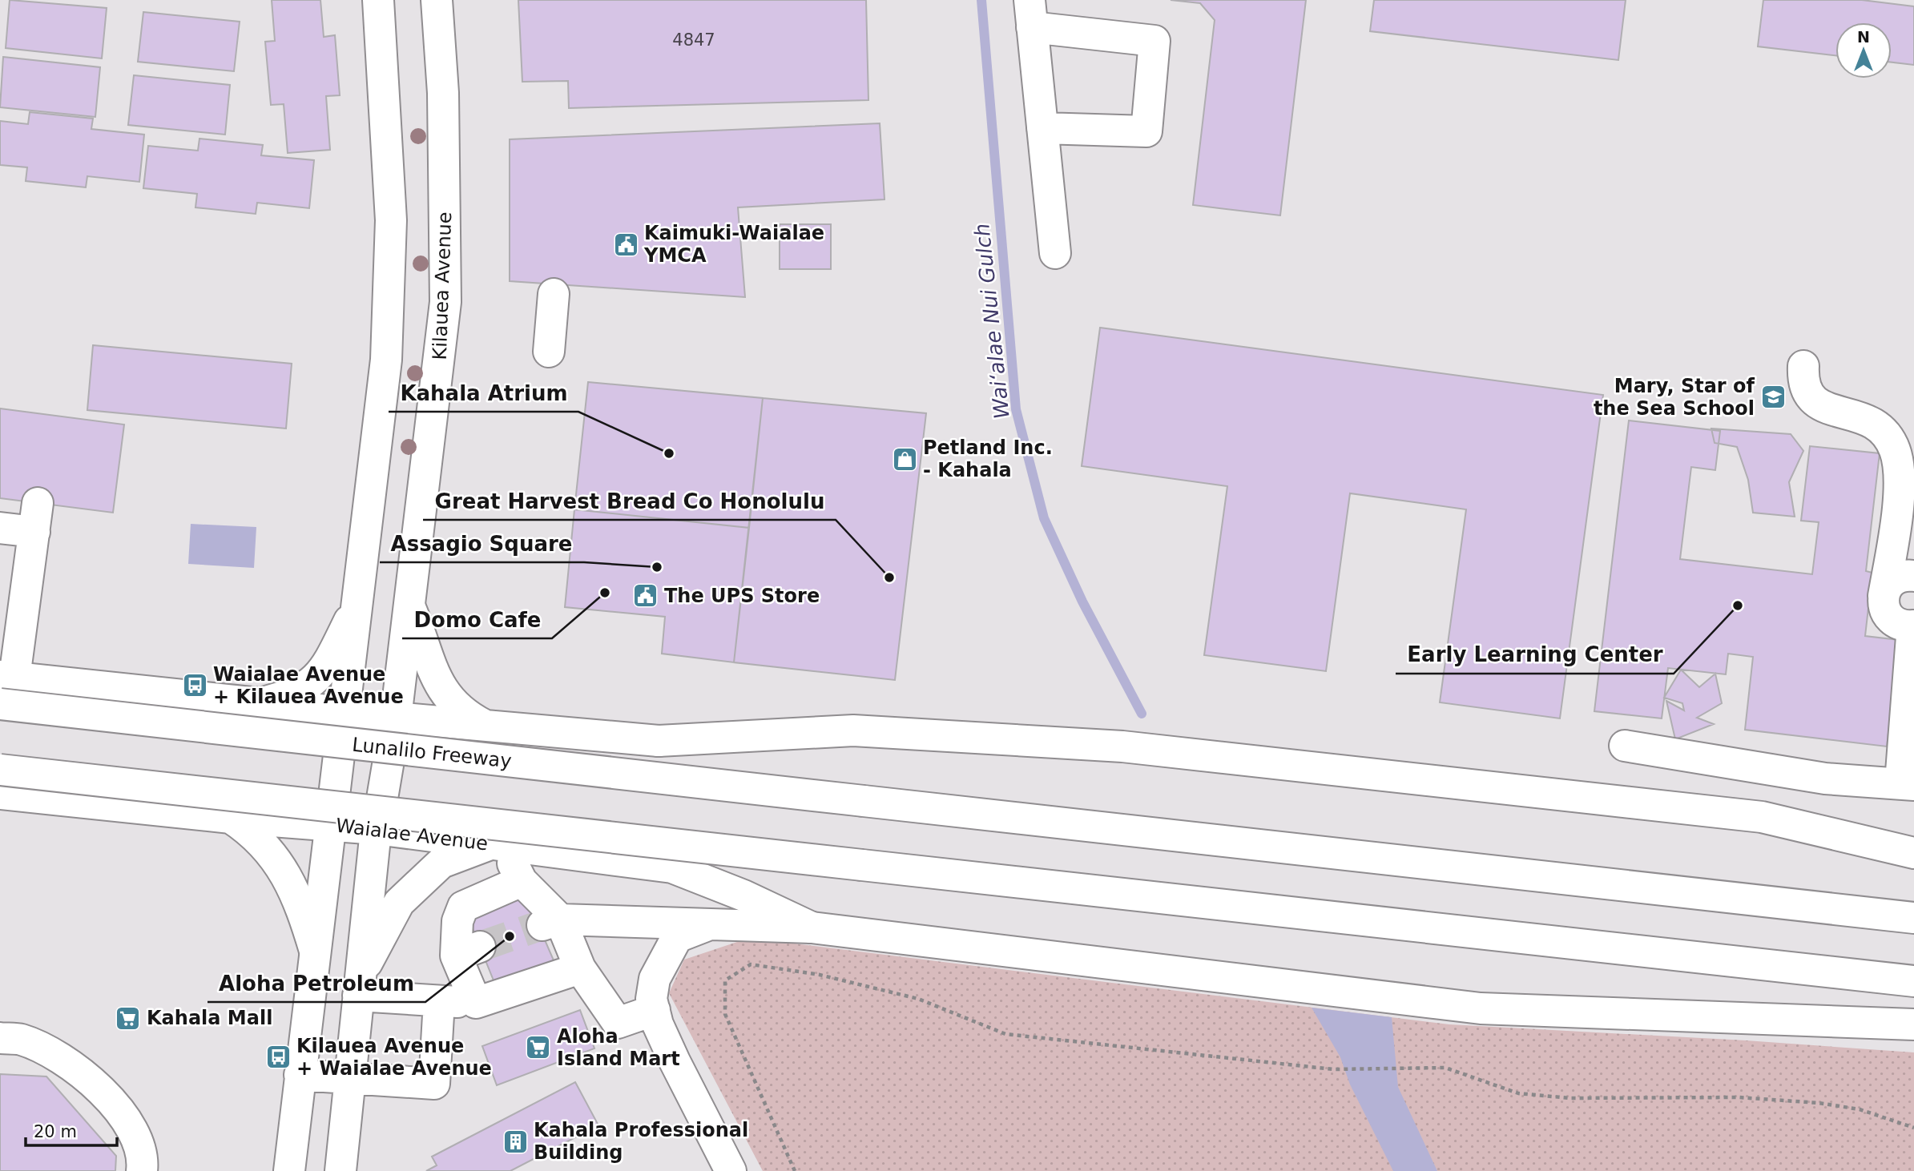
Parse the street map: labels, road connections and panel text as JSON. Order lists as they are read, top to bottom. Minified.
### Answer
{"streets":{"main road":["Kilauea Avenue","Lunalilo Freeway","Waialae Avenue"]},"crossings":[["Kilauea Avenue","Waialae Avenue"]],"water":["Waiʻalae Nui Gulch"],"places":{"public building":["Kaimuki-Waialae YMCA","The UPS Store"],"school or university":["Mary, Star of the Sea School"],"other":["Kahala Atrium","Assagio Square","Great Harvest Bread Co Honolulu","Domo Cafe","Early Learning Center","Aloha Petroleum"],"shop":["Petland Inc. - Kahala"],"bus stop":["Waialae Avenue + Kilauea Avenue","Kilauea Avenue + Waialae Avenue"],"supermarket":["Kahala Mall","Aloha Island Mart"],"building":["Kahala Professional Building"]},"house_numbers":["4847"],"scale_bar":"20 m","north":"top"}
